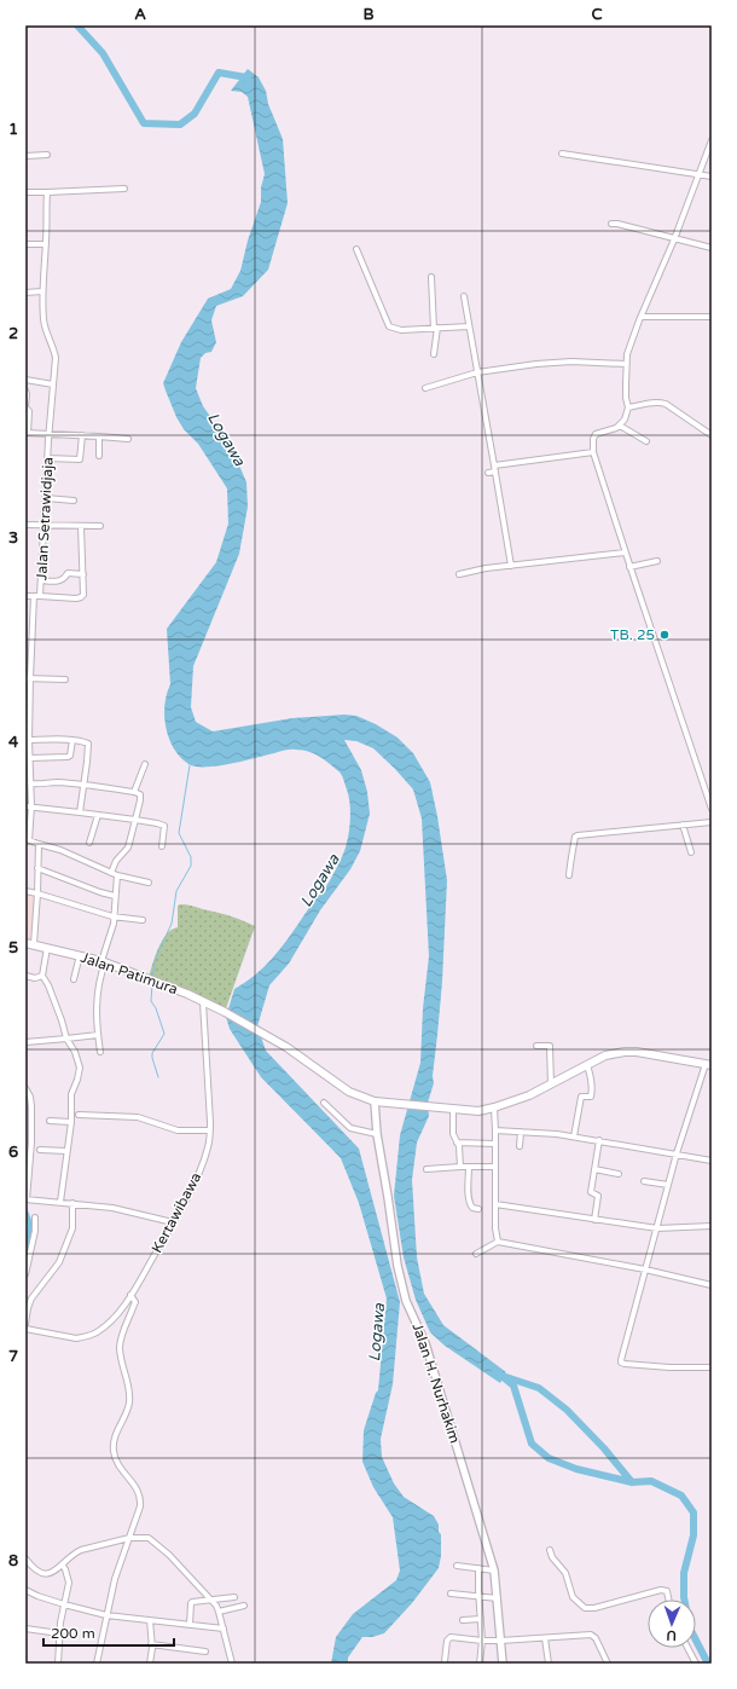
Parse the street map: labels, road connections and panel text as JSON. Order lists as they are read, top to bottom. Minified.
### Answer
{"streets":{"highway":["Jalan Patimura"],"main road":["Jalan H. Nurhakim"],"street":["Jalan Setrawidjaja","Kertawibawa"]},"crossings":[["Jalan Patimura","Kertawibawa"],["Jalan Patimura","Jalan H. Nurhakim"]],"water":["Logawa"],"places":["TB. 25"],"scale_bar":"200 m","north":"bottom","grid":{"columns":["A","B","C"],"rows":["1","2","3","4","5","6","7","8"]}}
